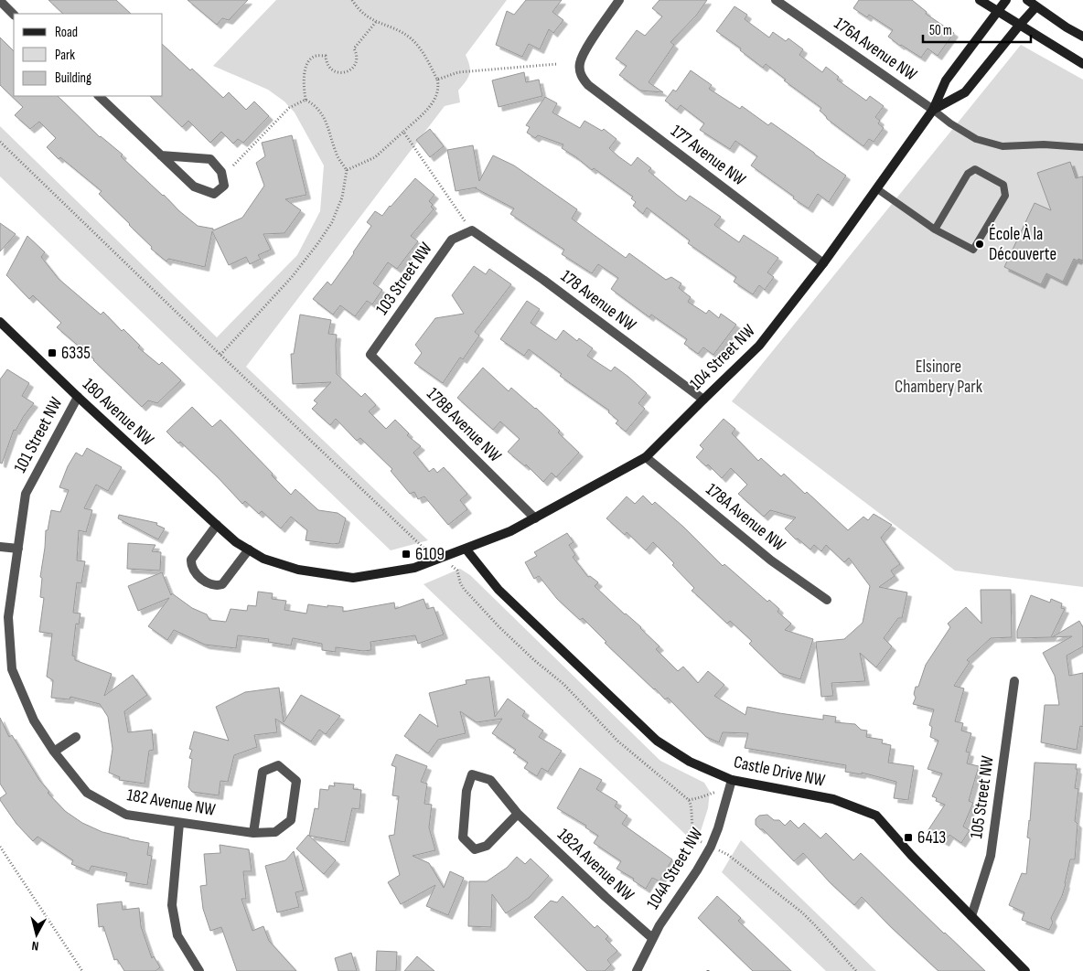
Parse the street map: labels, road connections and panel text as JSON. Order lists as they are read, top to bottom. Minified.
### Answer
{"streets":{"street":["176A Avenue NW","177 Avenue NW","103 Street NW","178 Avenue NW","104 Street NW","180 Avenue NW","178B Avenue NW","101 Street NW","178A Avenue NW","Castle Drive NW","105 Street NW","182 Avenue NW","182A Avenue NW","104A Street NW"]},"crossings":[["176A Avenue NW","104 Street NW"],["177 Avenue NW","104 Street NW"],["103 Street NW","178 Avenue NW"],["103 Street NW","178B Avenue NW"],["178 Avenue NW","104 Street NW"],["104 Street NW","180 Avenue NW"],["104 Street NW","178B Avenue NW"],["104 Street NW","178A Avenue NW"],["104 Street NW","Castle Drive NW"],["180 Avenue NW","101 Street NW"],["180 Avenue NW","Castle Drive NW"],["101 Street NW","182 Avenue NW"],["Castle Drive NW","105 Street NW"],["Castle Drive NW","104A Street NW"],["182A Avenue NW","104A Street NW"]],"parks":["Elsinore Chambery Park"],"places":{"other":["École À la Découverte"],"transit":["6335","6109","6413"]},"legend":["Road","Park","Building"],"scale_bar":"50 m","north":"bottom"}
